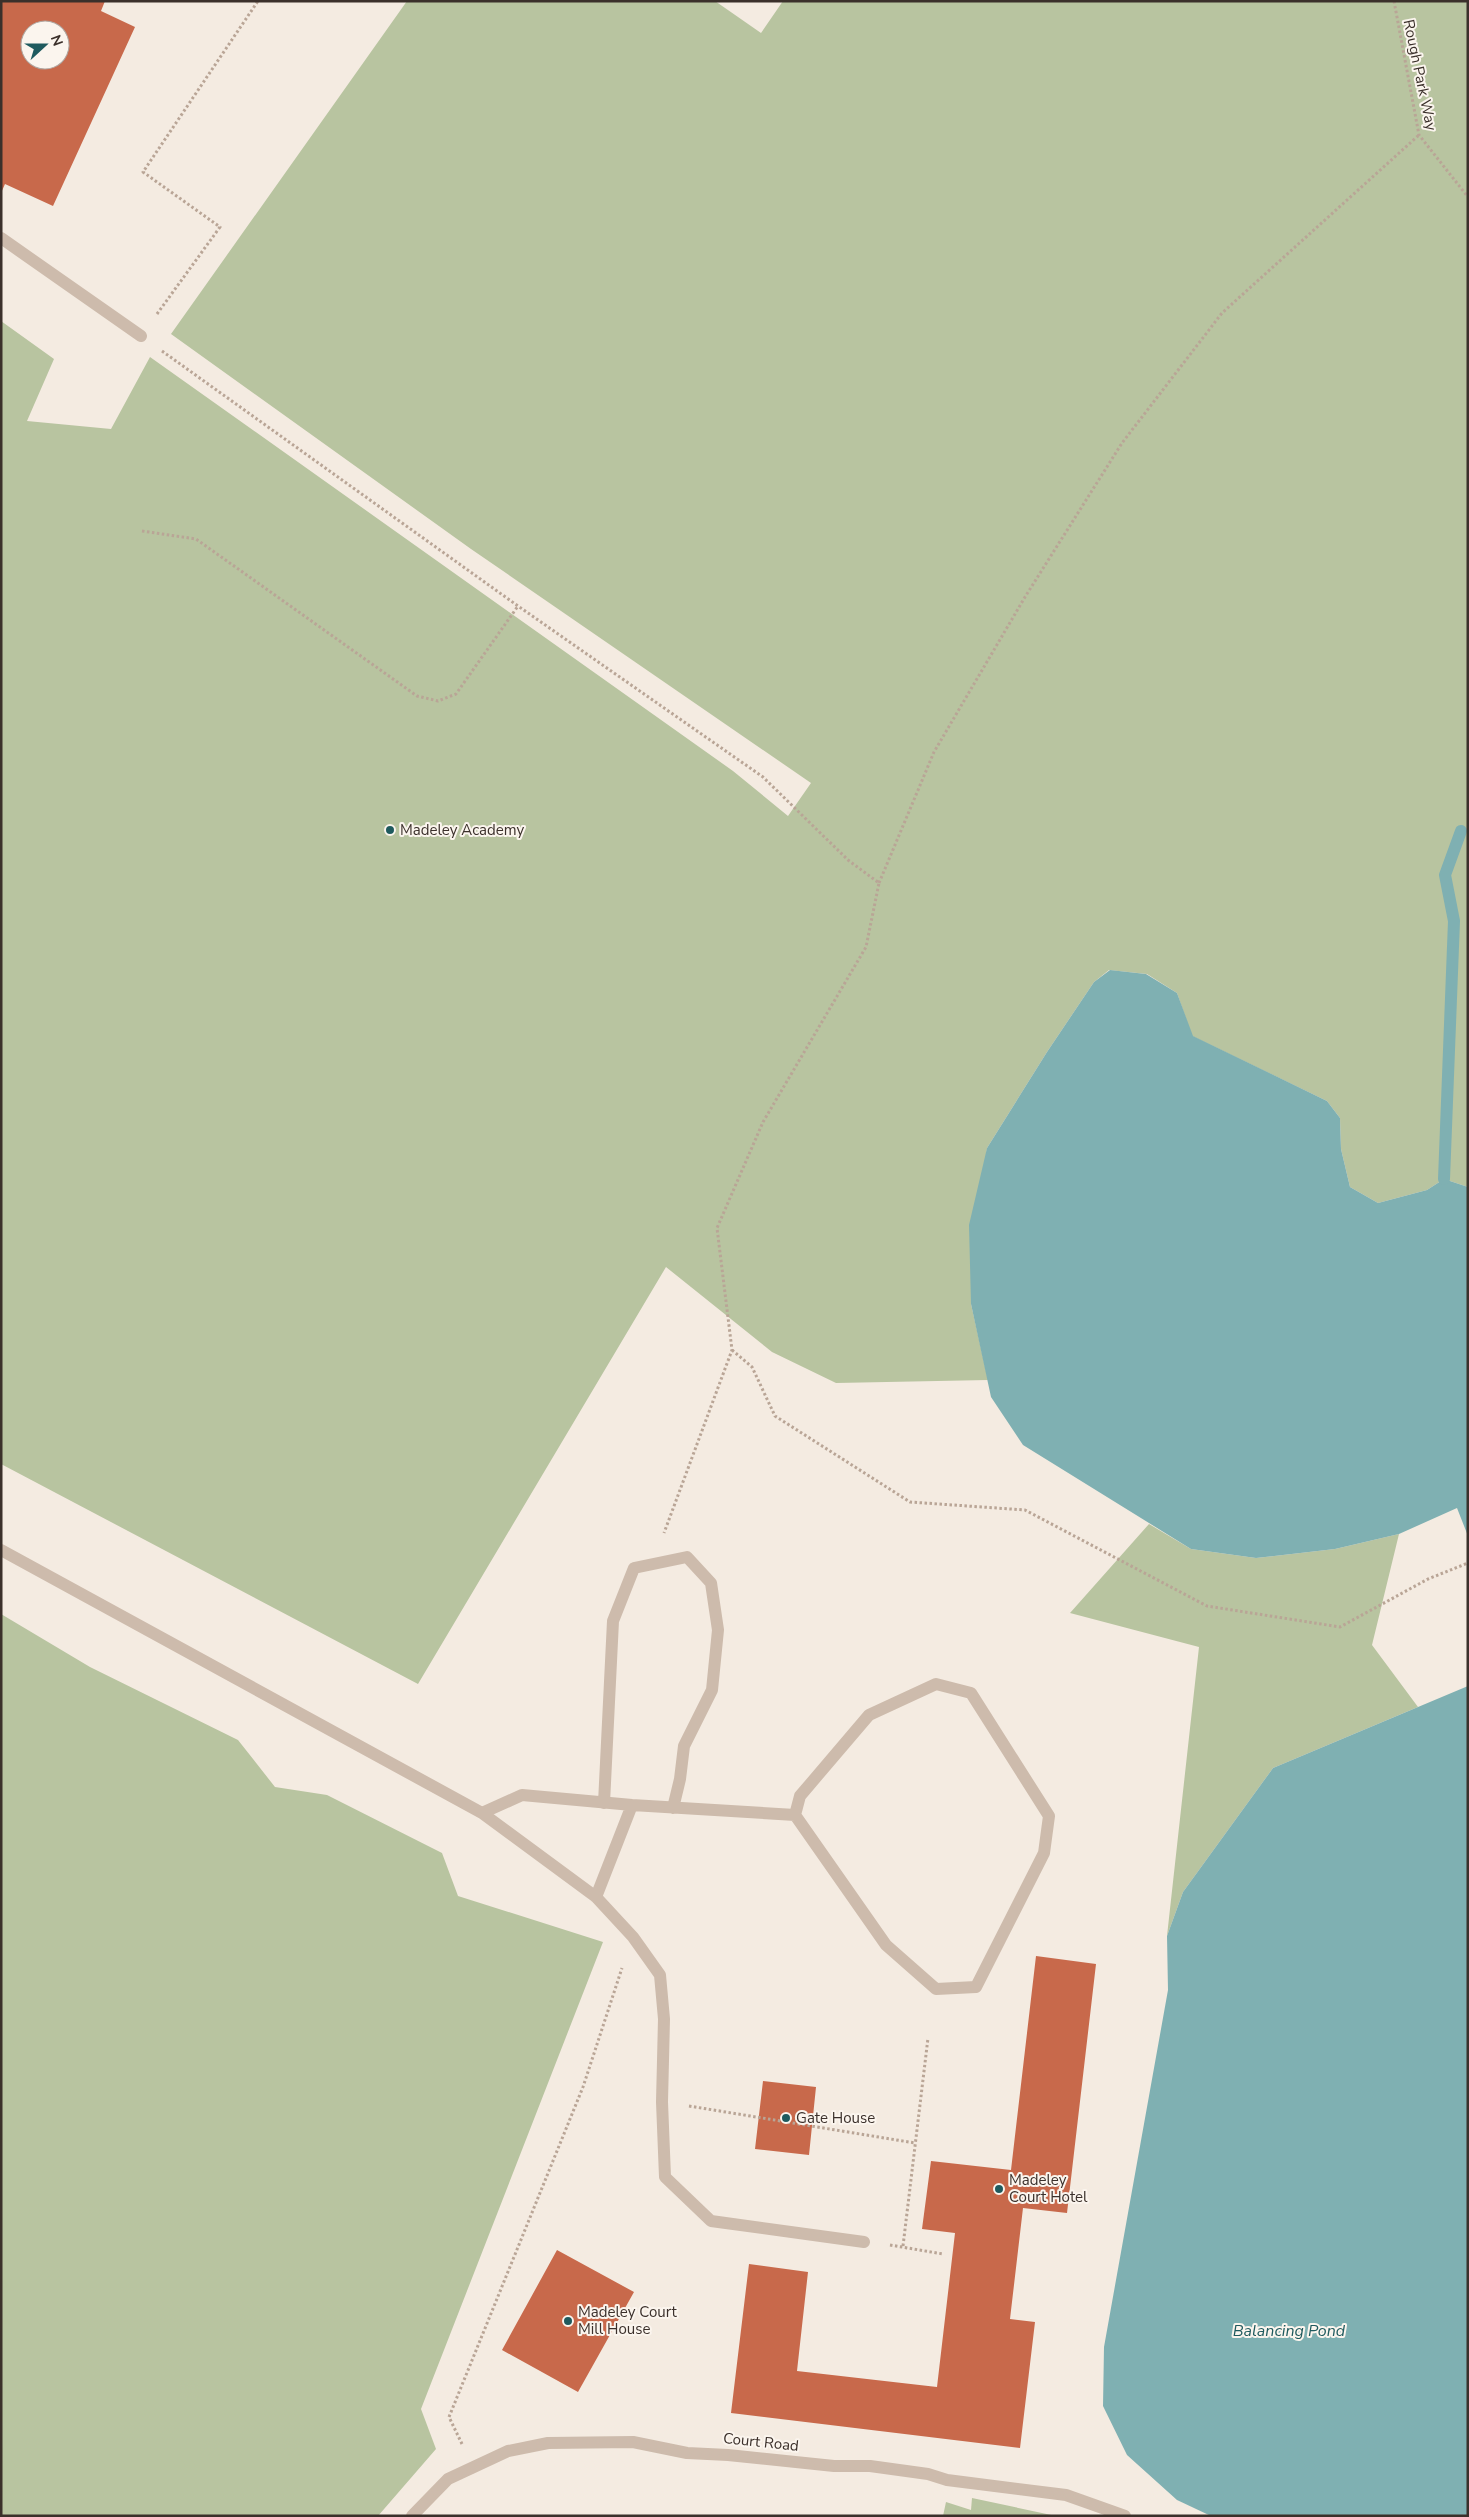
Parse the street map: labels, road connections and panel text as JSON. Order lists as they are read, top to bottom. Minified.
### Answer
{"streets":{"street":["Court Road"],"path":["Rough Park Way"]},"water":["Balancing Pond"],"places":["Madeley Academy","Gate House","Madeley Court Hotel","Madeley Court Mill House"],"north":"right"}
